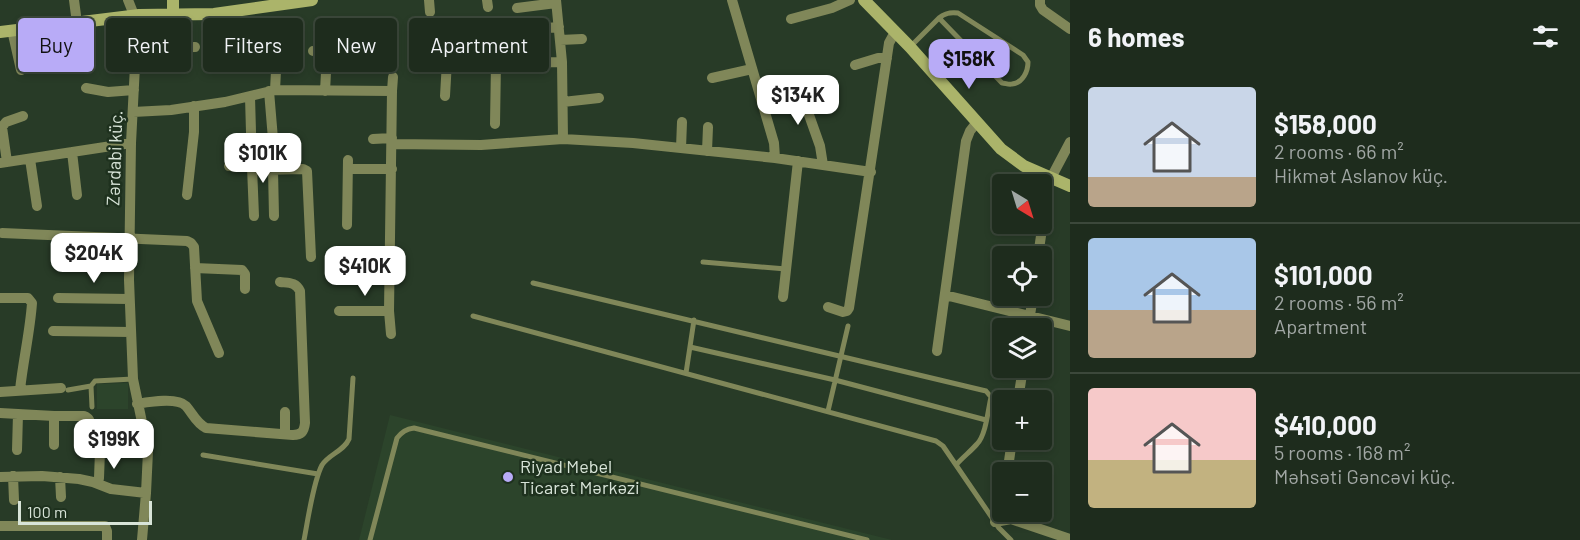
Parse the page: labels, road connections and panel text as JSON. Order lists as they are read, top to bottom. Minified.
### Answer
{"streets":{"street":["Zərdabi küç."]},"places":["Riyad Mebel Ticarət Mərkəzi"],"scale_bar":"100 m","north":"bottom right","page":{"heading":"6 homes","chip":["Buy","Rent","Filters","New","Apartment"],"price":["$158K","$134K","$101K","$204K","$410K","$199K"],"list":[{"name":"$158,000","note":"2 rooms · 66 m² · Hikmət Aslanov küç."},{"name":"$101,000","note":"2 rooms · 56 m² · Apartment"},{"name":"$410,000","note":"5 rooms · 168 m² · Məhsəti Gəncəvi küç."}],"map_buttons":["+","−"],"scale":"100 m"}}
